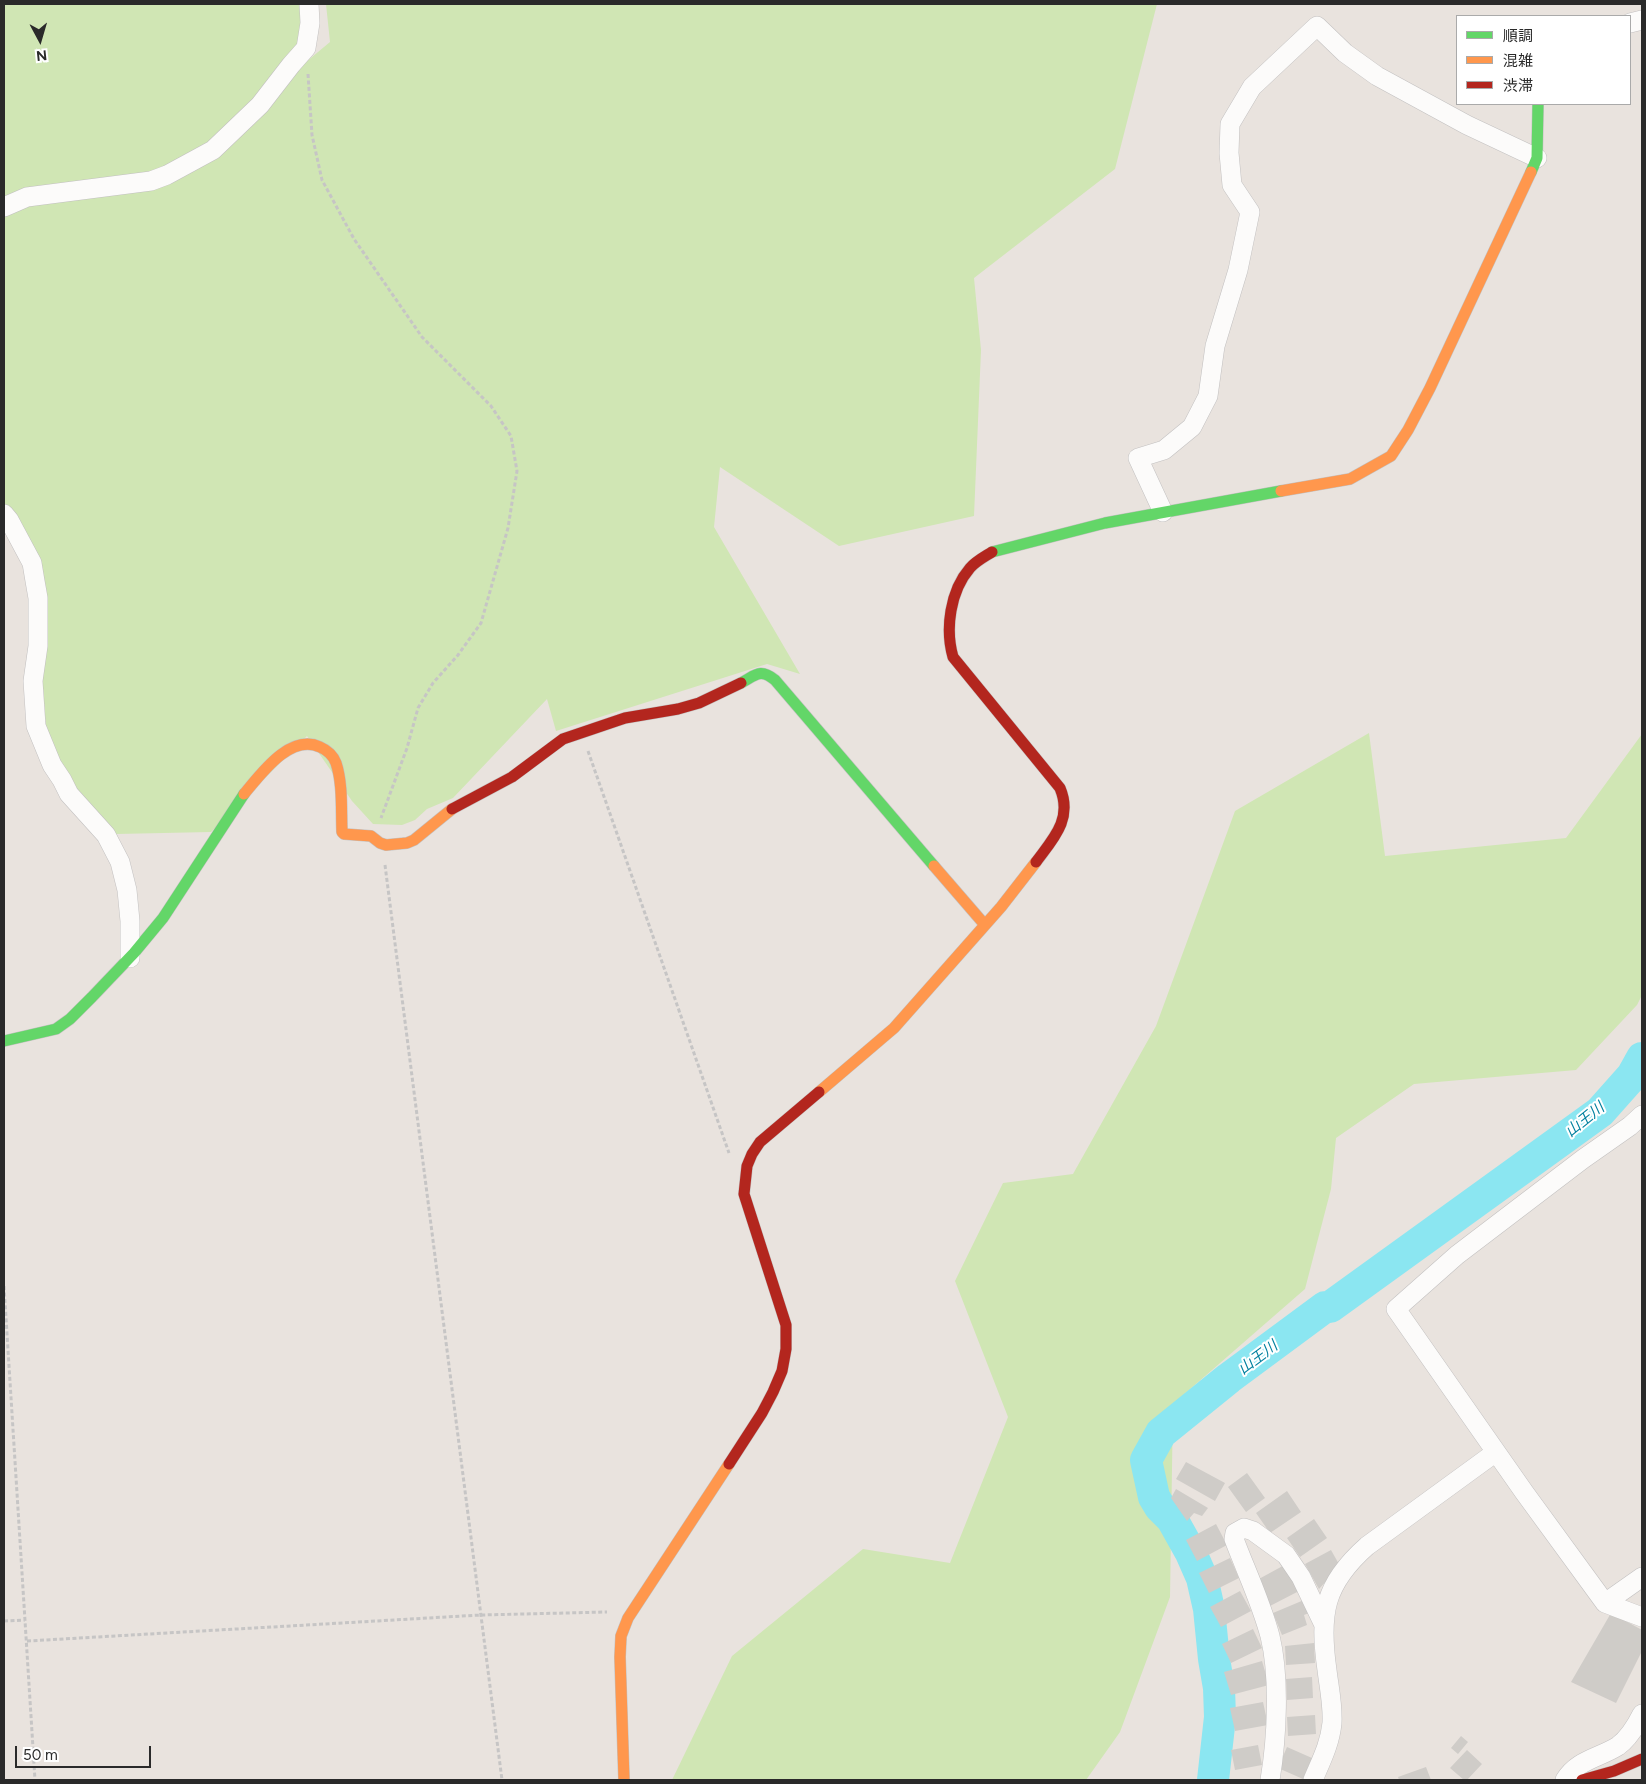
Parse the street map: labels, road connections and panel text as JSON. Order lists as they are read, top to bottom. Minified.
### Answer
{"water":["山王川"],"legend":["順調","混雑","渋滞"],"scale_bar":"50 m","north":"bottom"}
